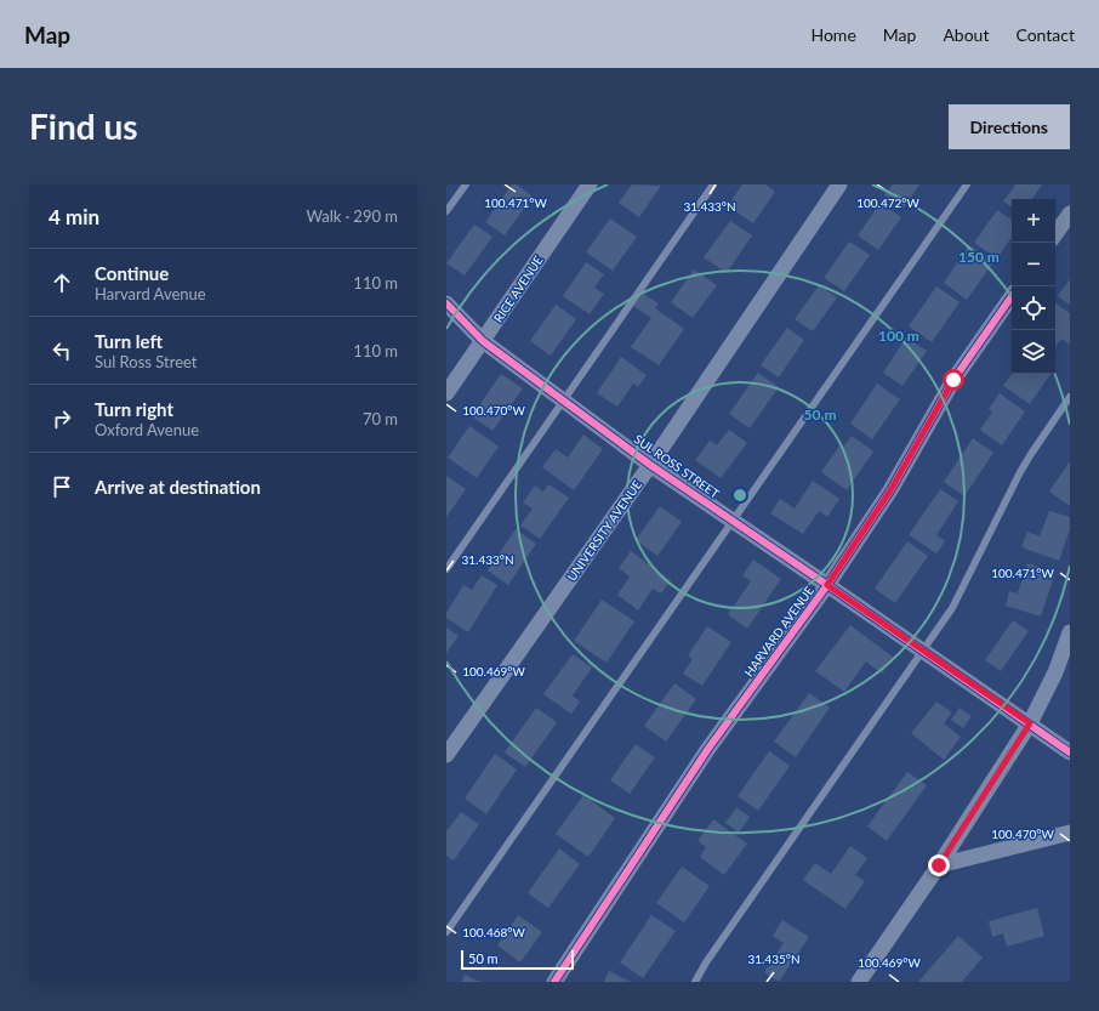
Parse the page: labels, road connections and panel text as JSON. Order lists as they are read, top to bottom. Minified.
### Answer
{"streets":{"street":["RICE AVENUE","SUL ROSS STREET","UNIVERSITY AVENUE","HARVARD AVENUE"]},"crossings":[["RICE AVENUE","SUL ROSS STREET"],["SUL ROSS STREET","UNIVERSITY AVENUE"],["SUL ROSS STREET","HARVARD AVENUE"]],"scale_bar":"50 m","page":{"header":"Map","nav":["Home","Map","About","Contact"],"buttons":"Directions","title":"Find us","heading":["4 min","Walk · 290 m"],"map_buttons":["+","−"],"list":[["Continue","Harvard Avenue","110 m"],["Turn left","Sul Ross Street","110 m"],["Turn right","Oxford Avenue","70 m"],"Arrive at destination"],"scale":"50 m"},"coordinates":["100.471°W","100.472°W","31.433°N","100.470°W","100.469°W","100.468°W","31.435°N"],"rings":["150 m","100 m","50 m"]}
